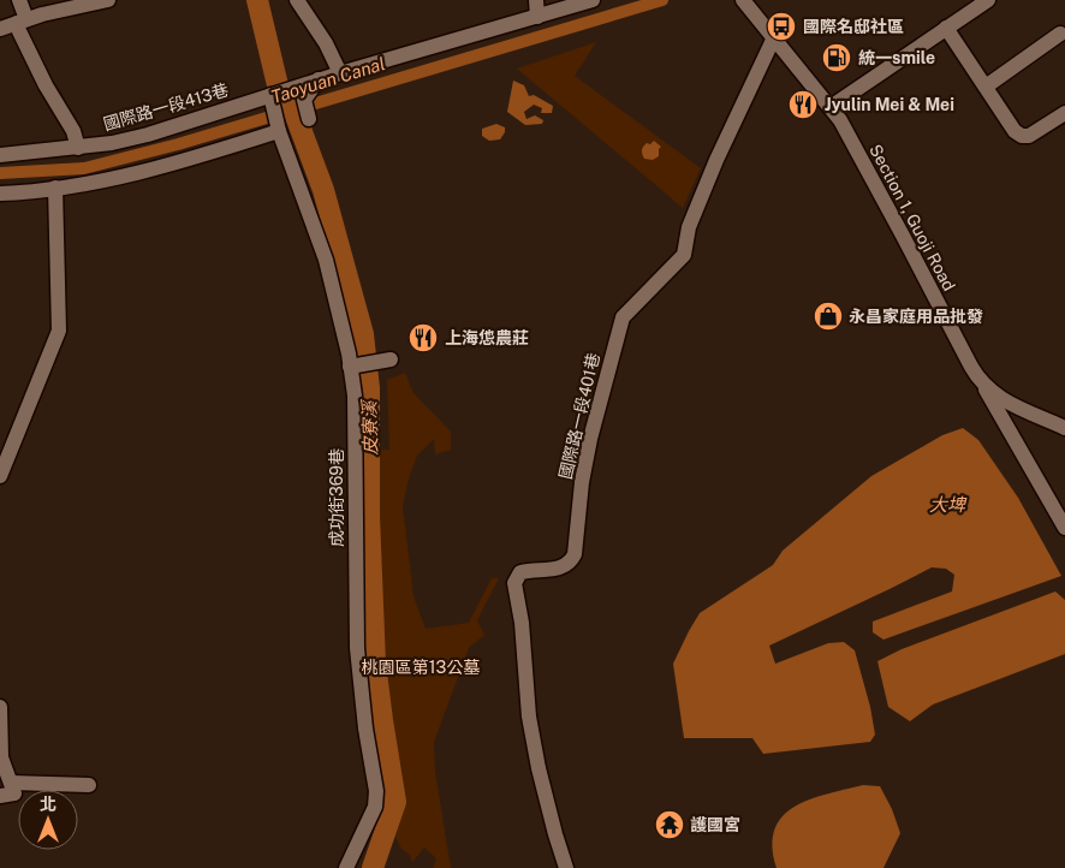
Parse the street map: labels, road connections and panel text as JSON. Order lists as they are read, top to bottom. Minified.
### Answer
{"streets":{"street":["國際路一段413巷","Section 1, Guoji Road","國際路一段401巷","成功街369巷"]},"crossings":[["國際路一段413巷","成功街369巷"],["Section 1, Guoji Road","國際路一段401巷"]],"water":["Taoyuan Canal","皮寮溪","大埤"],"parks":["桃園區第13公墓"],"places":{"bus stop":["國際名邸社區"],"fuel station":["統一smile"],"restaurant":["Jyulin Mei & Mei","上海怹農莊"],"shop":["永昌家庭用品批發"],"temple":["護國宮"]},"north":"top"}
